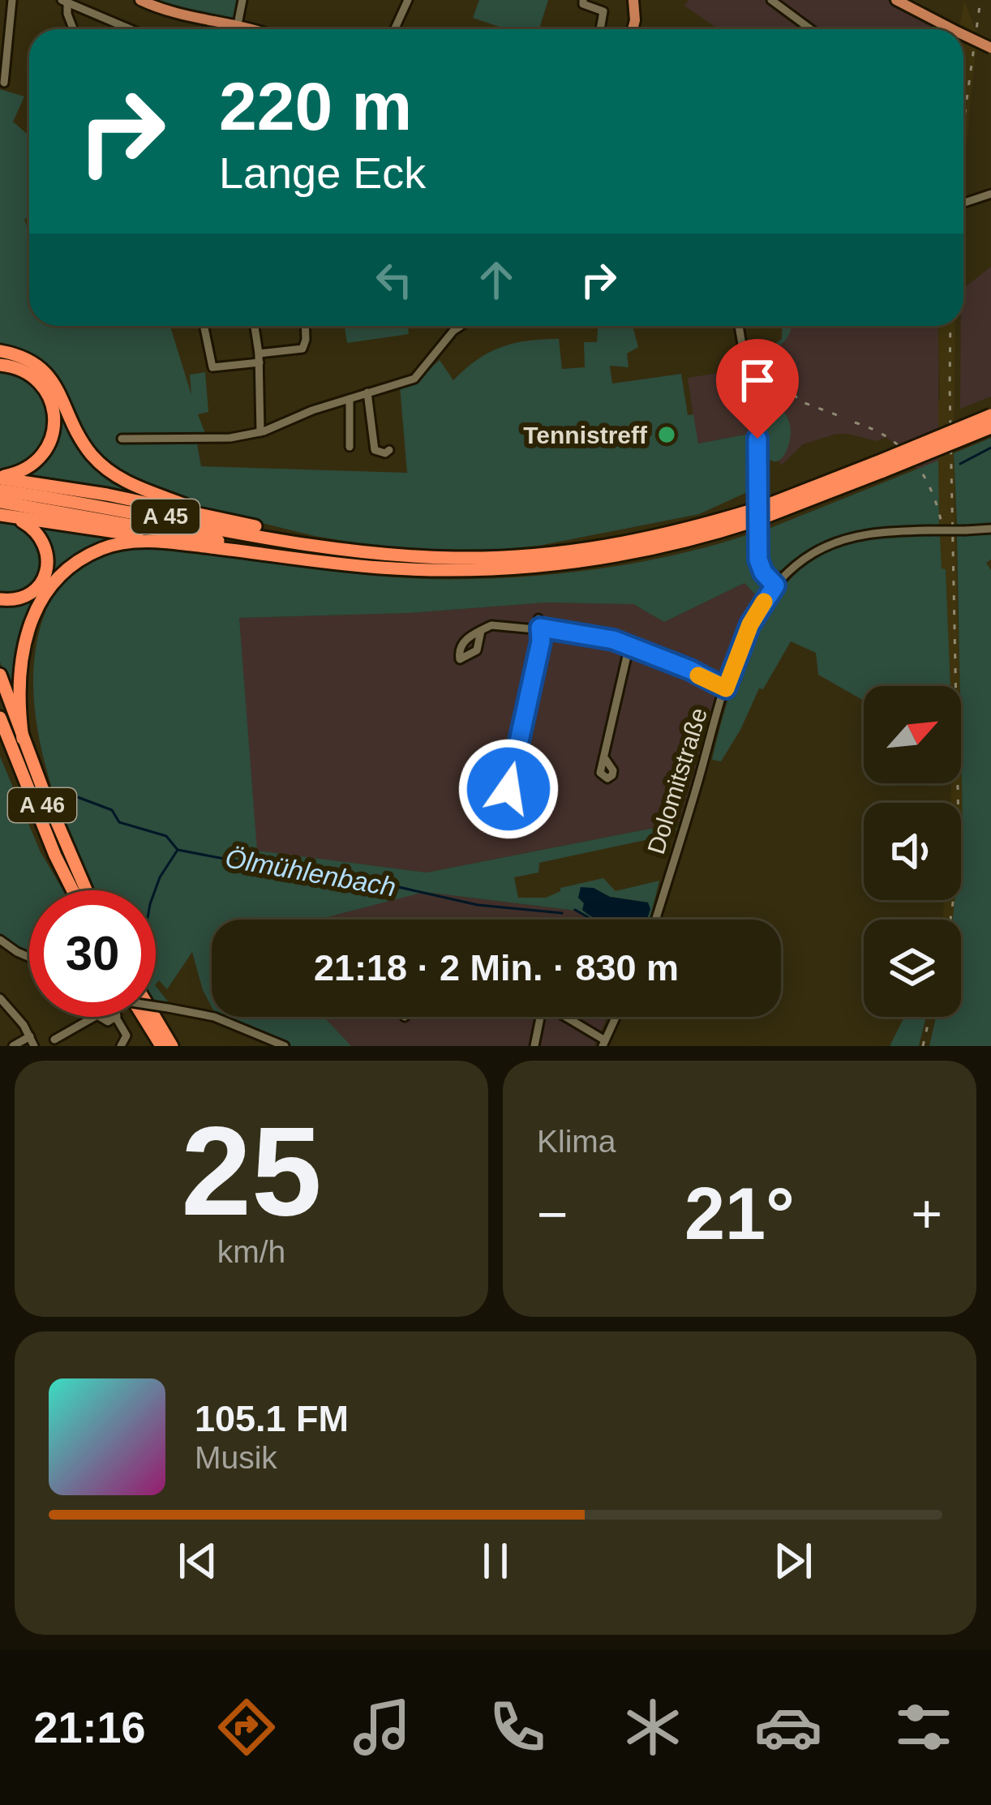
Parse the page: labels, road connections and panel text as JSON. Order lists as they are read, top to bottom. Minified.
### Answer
{"streets":{"highway":["A 45","A 46"],"street":["Dolomitstraße"]},"water":["Ölmühlenbach"],"places":["Tennistreff"],"north":"top right","page":{"turn":["220 m","Lange Eck"],"limit":"30","trip":"21:18 · 2 Min. · 830 m","tile":[["25","km/h"],"Klima"],"heat":["−","21°","+"],"song":["105.1 FM","Musik"],"tabs":"21:16"}}
